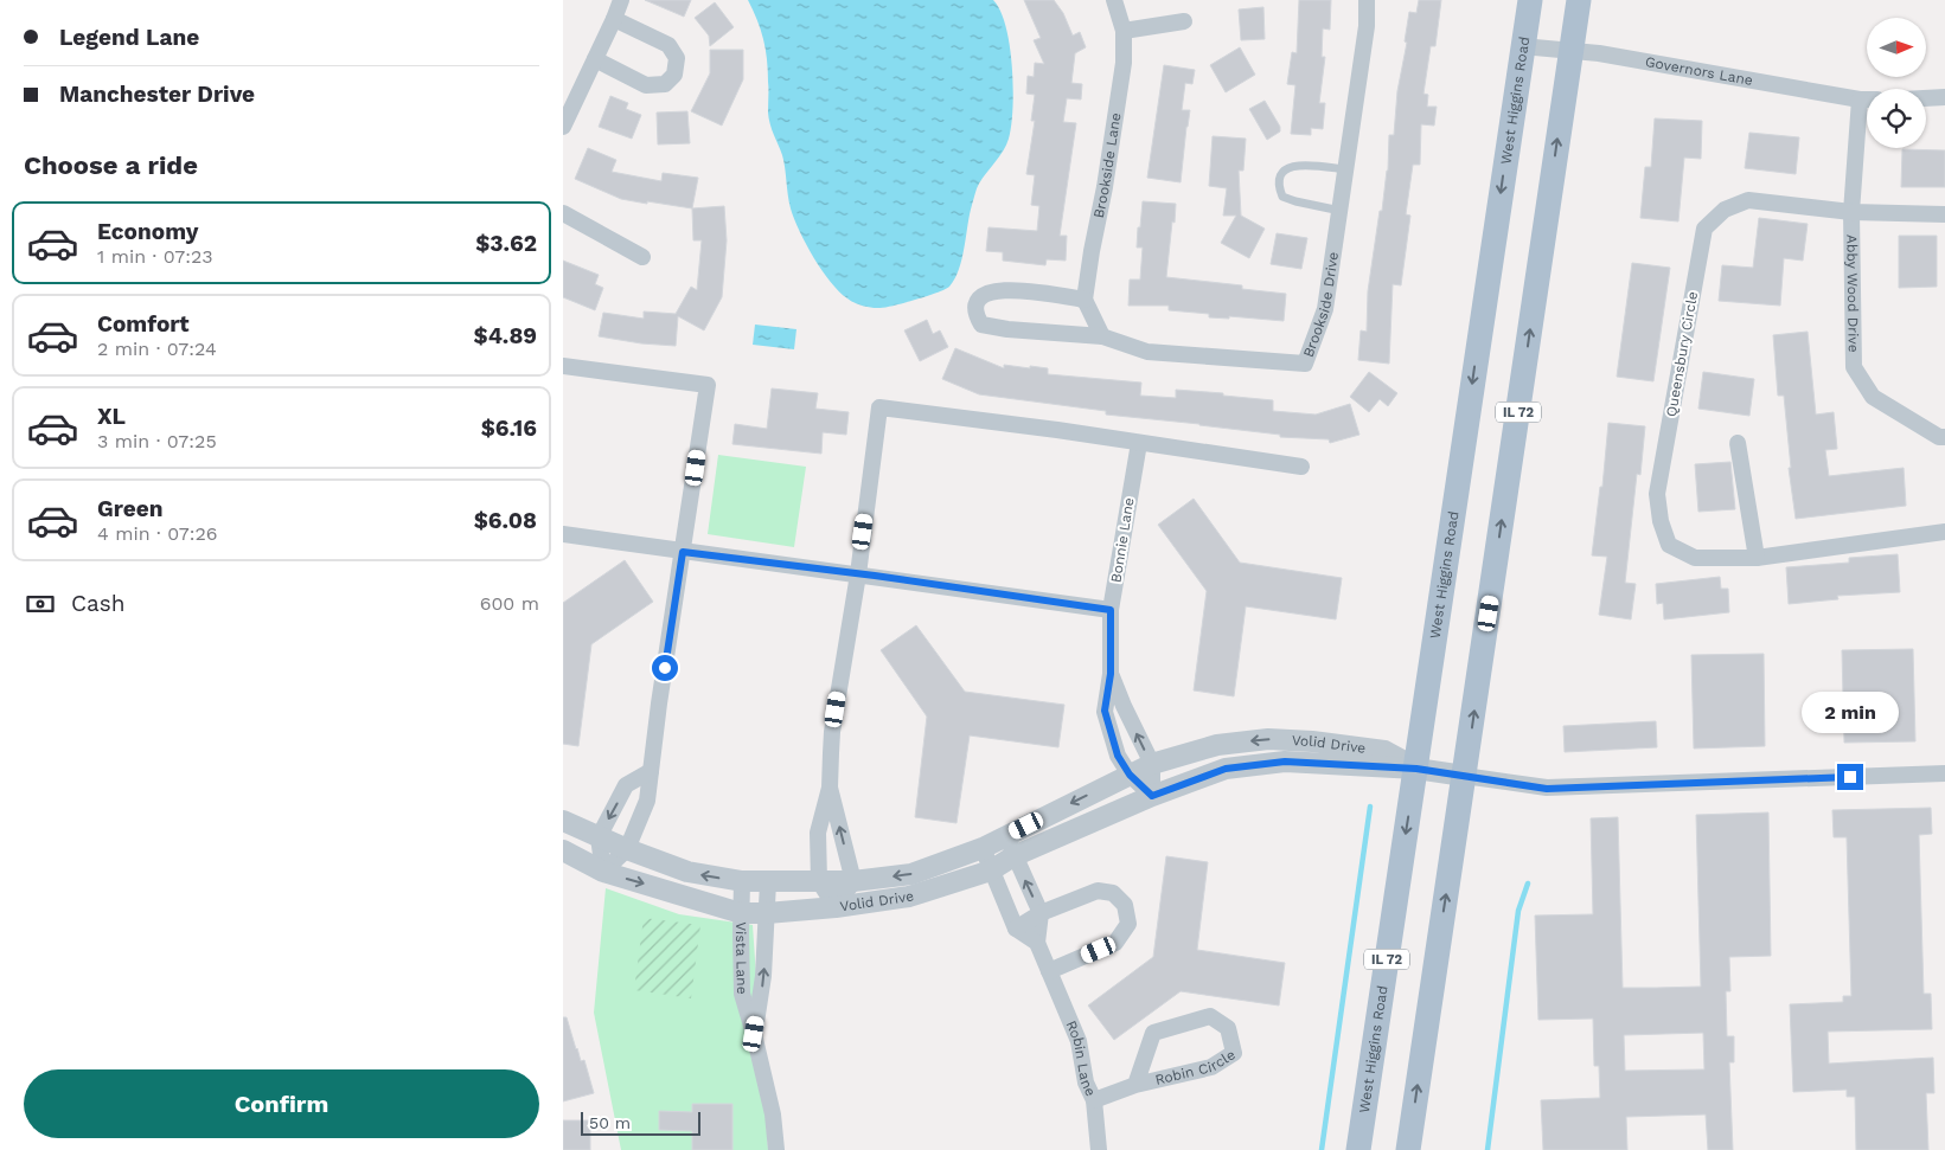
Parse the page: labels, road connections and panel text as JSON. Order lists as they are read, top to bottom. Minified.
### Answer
{"streets":{"main road":["West Higgins Road","IL 72"],"street":["Governors Lane","Brookside Lane","Abby Wood Drive","Brookside Drive","Queensbury Circle","Bonnie Lane","Volid Drive","Vista Lane","Robin Lane","Robin Circle"]},"crossings":[["Governors Lane","West Higgins Road"],["Governors Lane","Abby Wood Drive"],["Governors Lane","IL 72"],["West Higgins Road","Volid Drive"],["Abby Wood Drive","Queensbury Circle"],["Bonnie Lane","Volid Drive"],["Volid Drive","Vista Lane"],["Robin Lane","Robin Circle"]],"scale_bar":"50 m","north":"right","page":{"banner":["Legend Lane","Manchester Drive"],"heading":"Choose a ride","list":[{"name":"Economy","note":"1 min · 07:23","value":"$3.62"},{"name":"Comfort","note":"2 min · 07:24","value":"$4.89"},{"name":"XL","note":"3 min · 07:25","value":"$6.16"},{"name":"Green","note":"4 min · 07:26","value":"$6.08"}],"pay":["Cash","600 m"],"bubble":"2 min","buttons":"Confirm","scale":"50 m"}}
